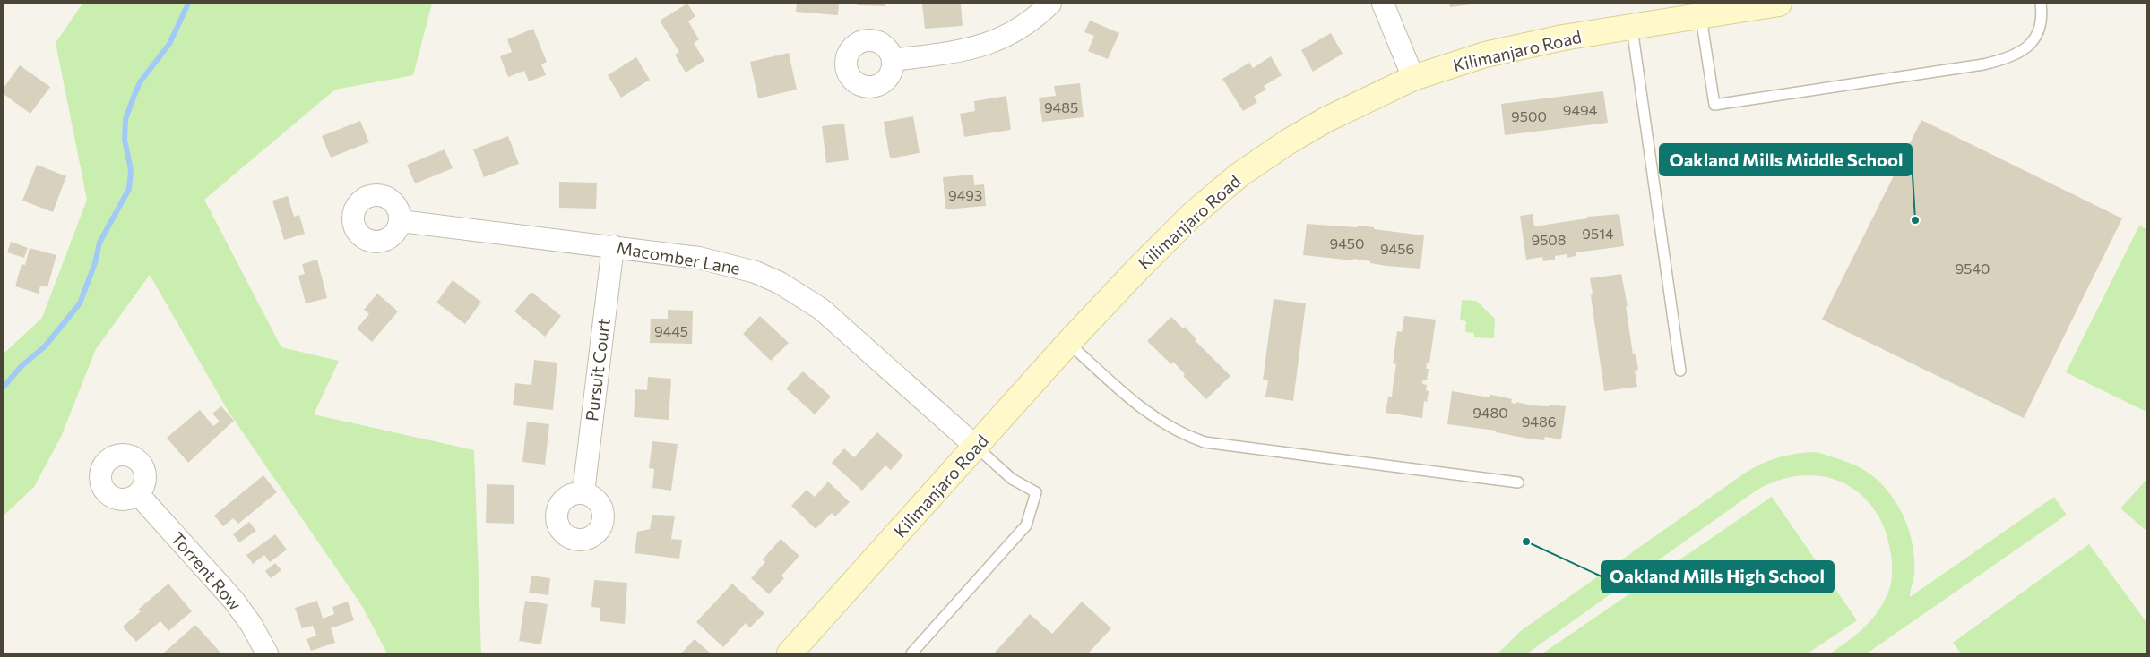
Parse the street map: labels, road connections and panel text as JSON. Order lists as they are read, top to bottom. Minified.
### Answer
{"streets":{"street":["Kilimanjaro Road","Macomber Lane","Pursuit Court","Torrent Row"]},"crossings":[["Kilimanjaro Road","Macomber Lane"],["Macomber Lane","Pursuit Court"]],"places":["Oakland Mills Middle School","Oakland Mills High School"],"house_numbers":["9485","9494","9500","9493","9514","9508","9450","9456","9540","9445","9480","9486"]}
